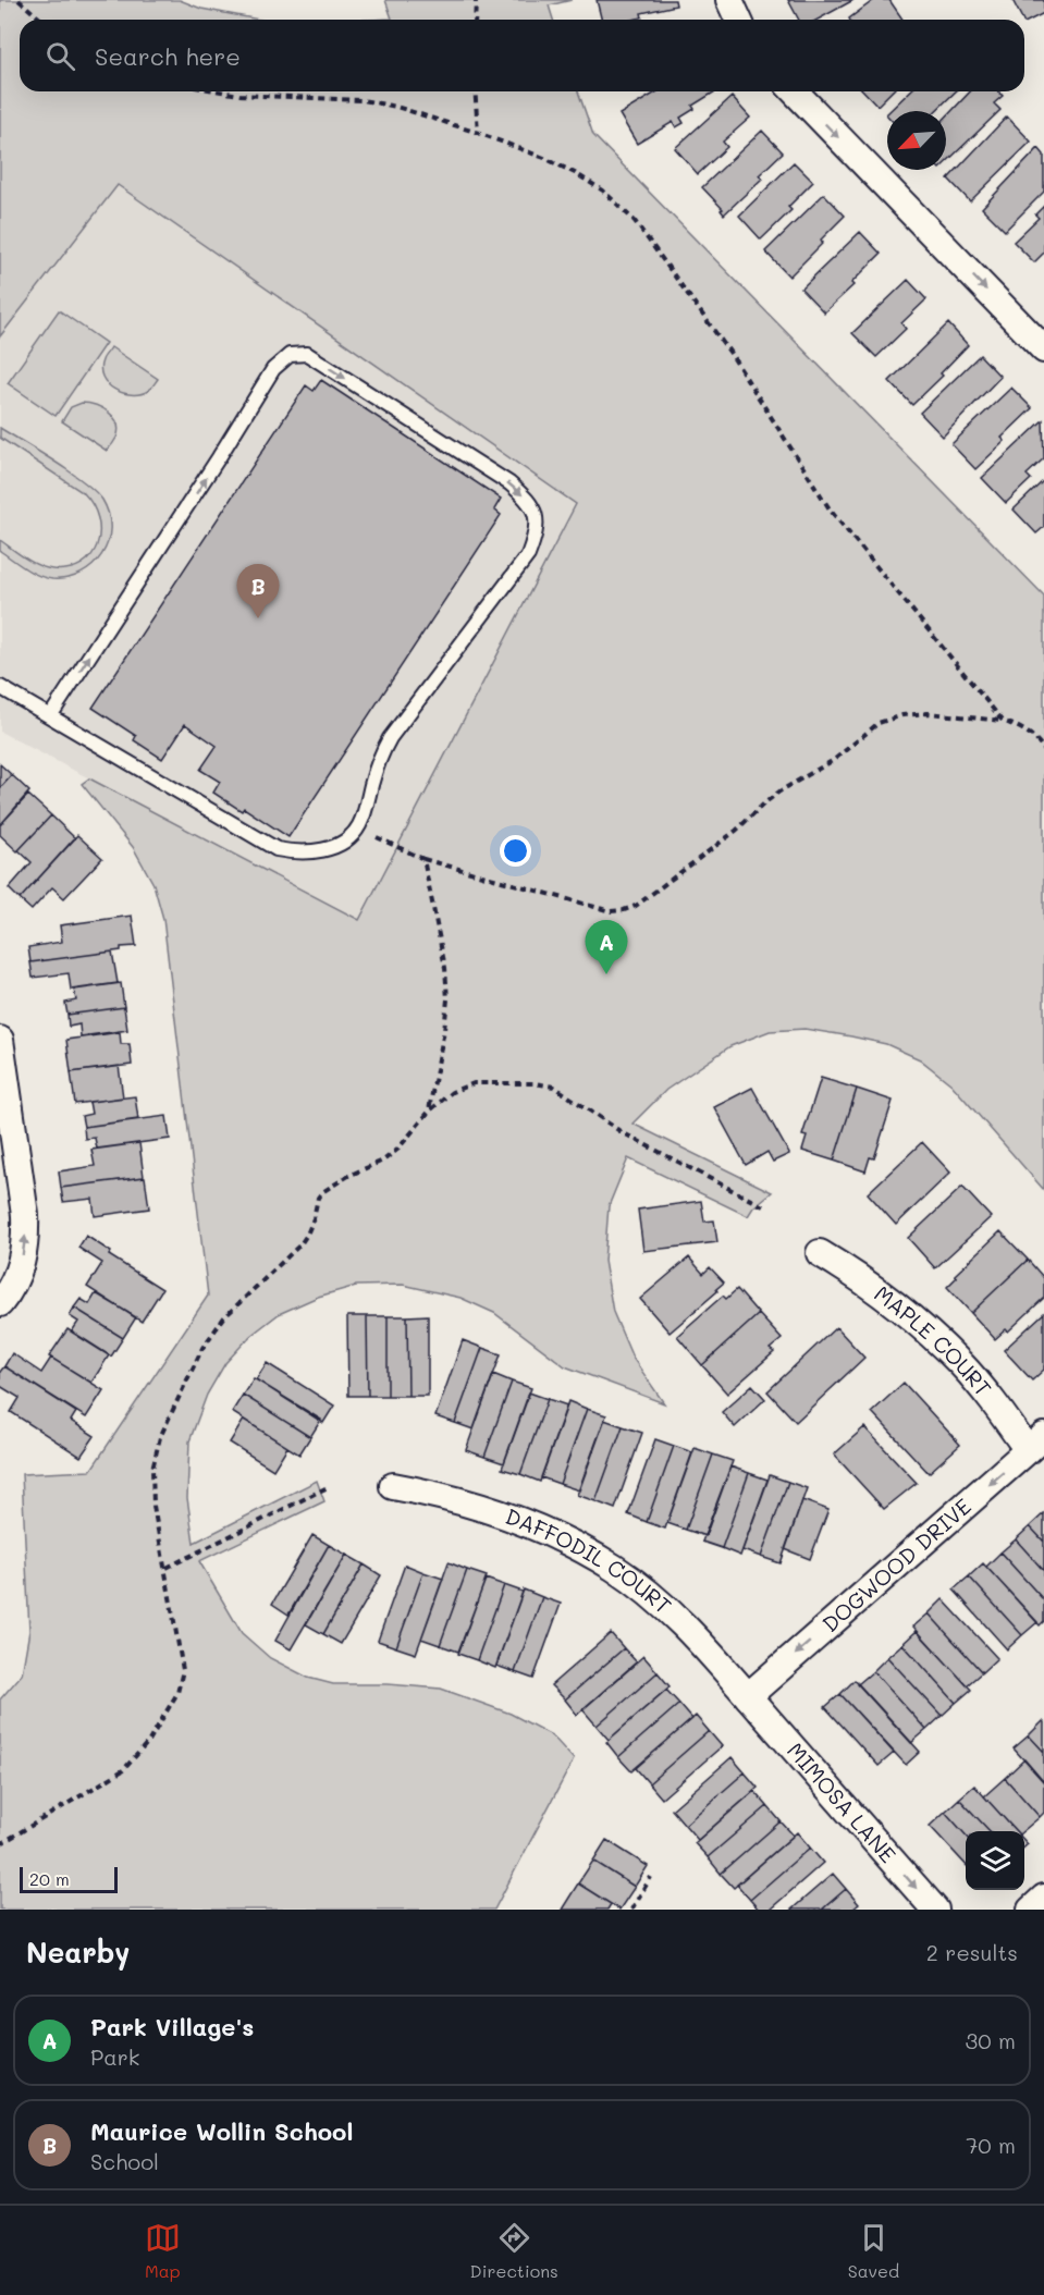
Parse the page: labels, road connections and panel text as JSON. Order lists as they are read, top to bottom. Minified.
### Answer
{"streets":{"street":["MAPLE COURT","DAFFODIL COURT","DOGWOOD DRIVE","MIMOSA LANE"]},"crossings":[["MAPLE COURT","DOGWOOD DRIVE"],["DAFFODIL COURT","DOGWOOD DRIVE"],["DAFFODIL COURT","MIMOSA LANE"],["DOGWOOD DRIVE","MIMOSA LANE"]],"one_way":["DOGWOOD DRIVE","MIMOSA LANE"],"scale_bar":"20 m","north":"bottom left","page":{"search":"Search here","pins":["B","A"],"scale":"20 m","heading":["Nearby","2 results"],"list":[{"mark":"A","name":"Park Village's","note":"Park","value":"30 m"},{"mark":"B","name":"Maurice Wollin School","note":"School","value":"70 m"}],"nav":["Map","Directions","Saved"]}}
